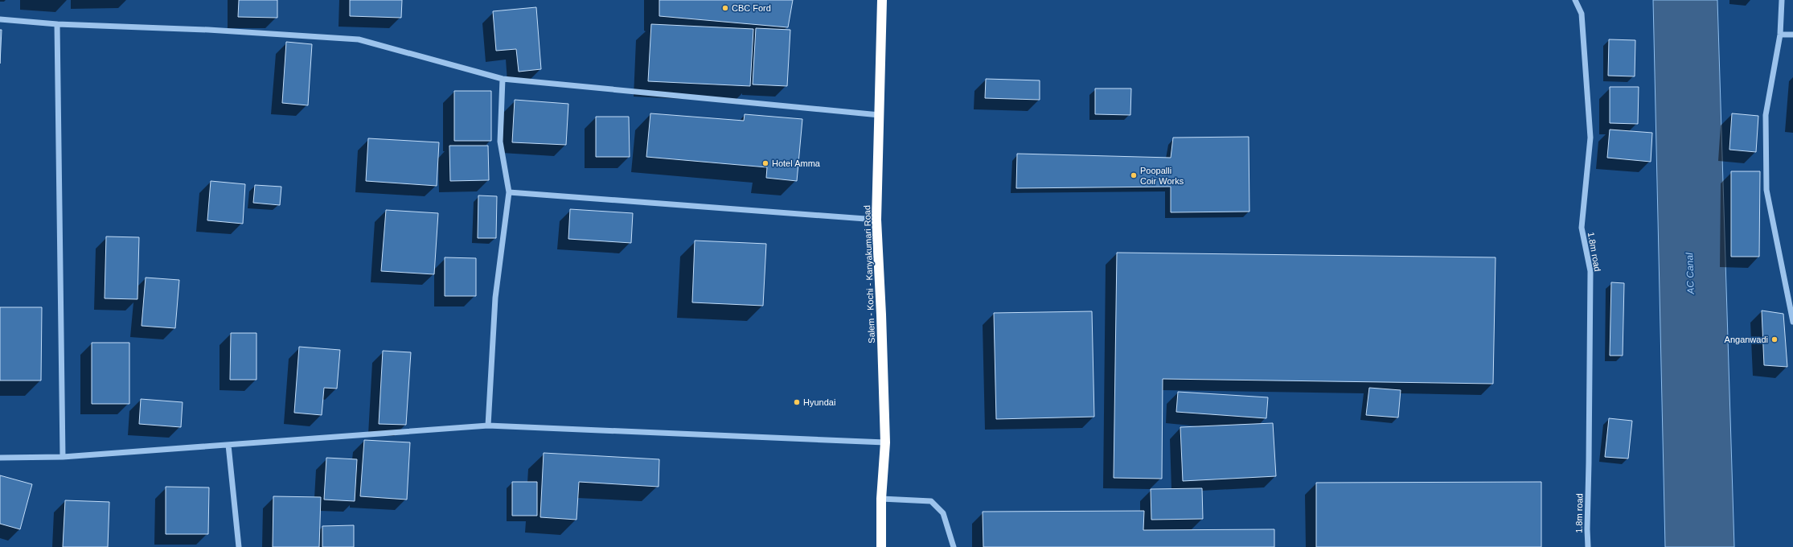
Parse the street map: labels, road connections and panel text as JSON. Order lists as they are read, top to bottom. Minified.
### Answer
{"streets":{"highway":["Salem - Kochi - Kanyakumari Road"],"street":["1.8m road"]},"water":["AC Canal"],"places":["CBC Ford","Hotel Amma","Poopalli Coir Works","Anganwadi","Hyundai"]}
